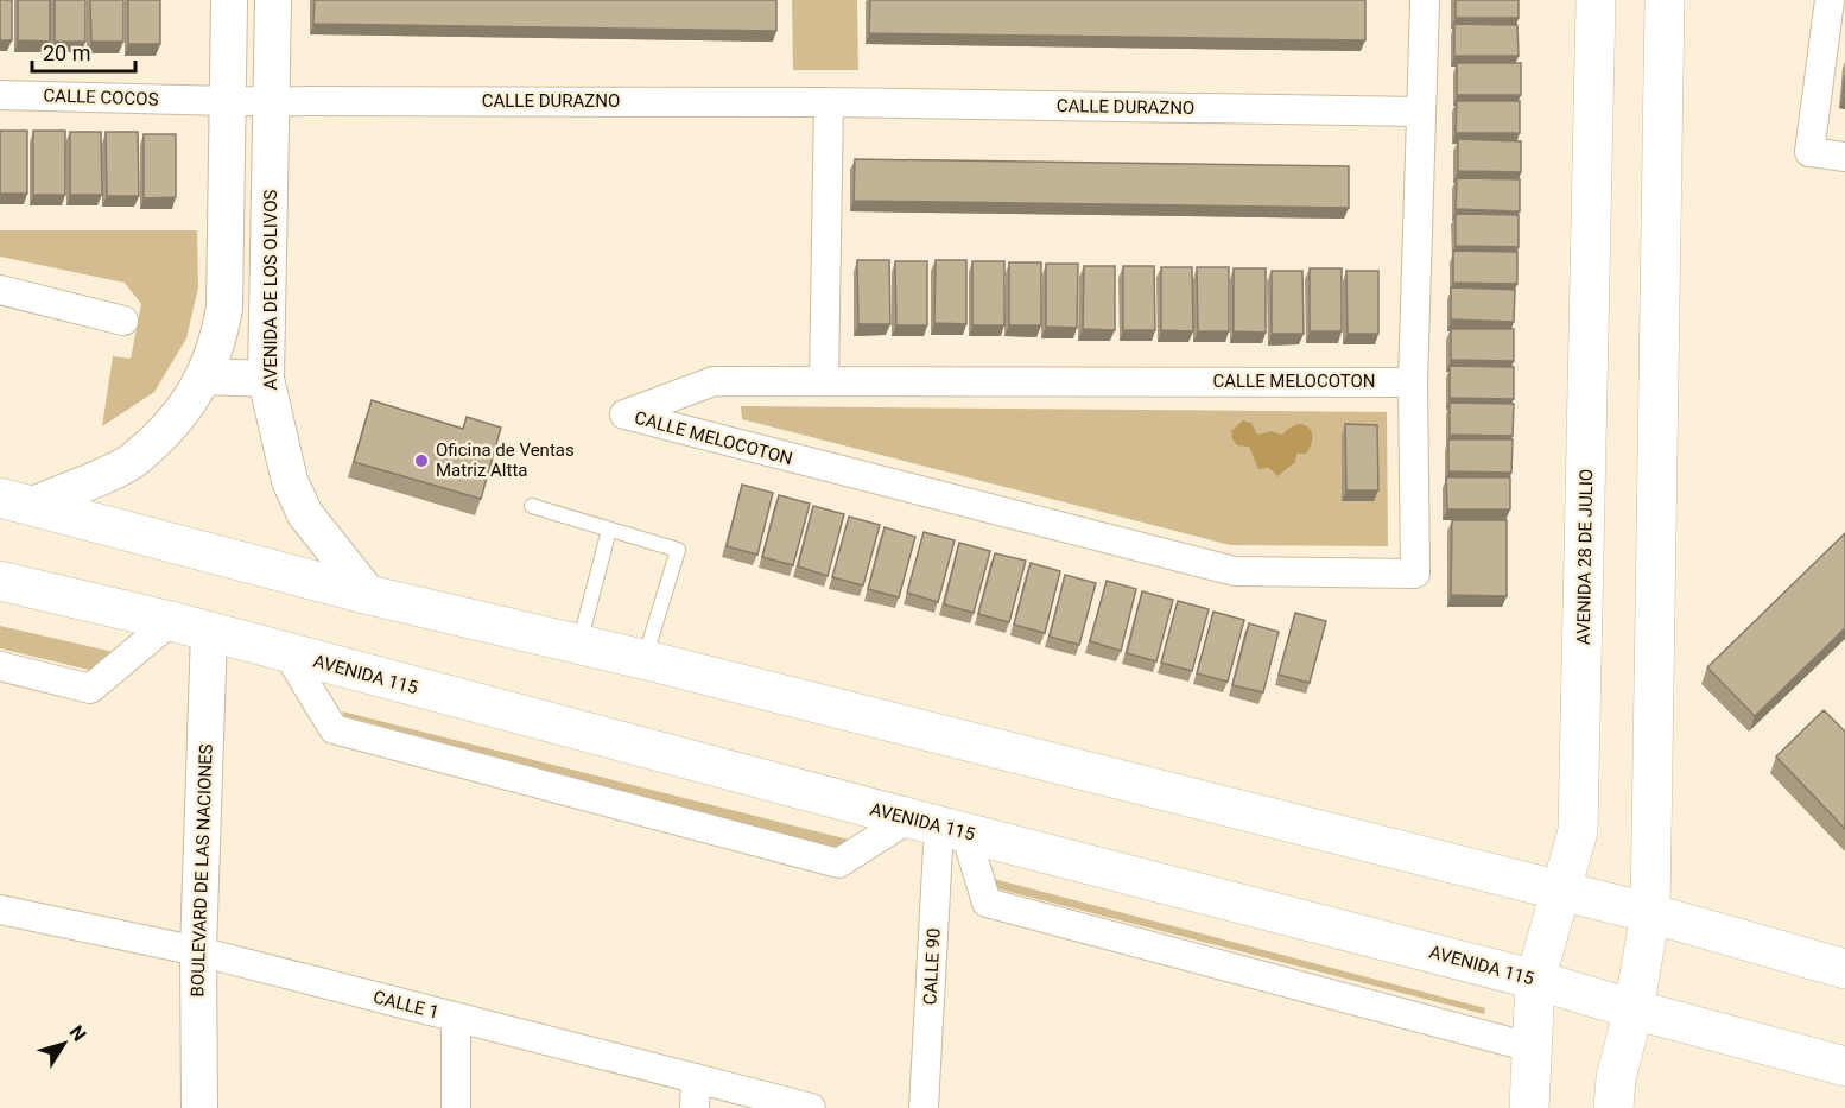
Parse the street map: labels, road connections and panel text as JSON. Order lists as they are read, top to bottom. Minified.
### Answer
{"streets":{"main road":["AVENIDA 28 DE JULIO","AVENIDA 115"],"street":["CALLE COCOS","CALLE DURAZNO","AVENIDA DE LOS OLIVOS","CALLE MELOCOTON","BOULEVARD DE LAS NACIONES","CALLE 90","CALLE 1"]},"crossings":[["CALLE COCOS","CALLE DURAZNO"],["CALLE COCOS","AVENIDA DE LOS OLIVOS"],["CALLE DURAZNO","AVENIDA DE LOS OLIVOS"],["AVENIDA 28 DE JULIO","AVENIDA 115"],["AVENIDA 115","BOULEVARD DE LAS NACIONES"],["AVENIDA 115","CALLE 90"],["BOULEVARD DE LAS NACIONES","CALLE 1"]],"places":["Oficina de Ventas Matriz Altta"],"scale_bar":"20 m","north":"top right"}
